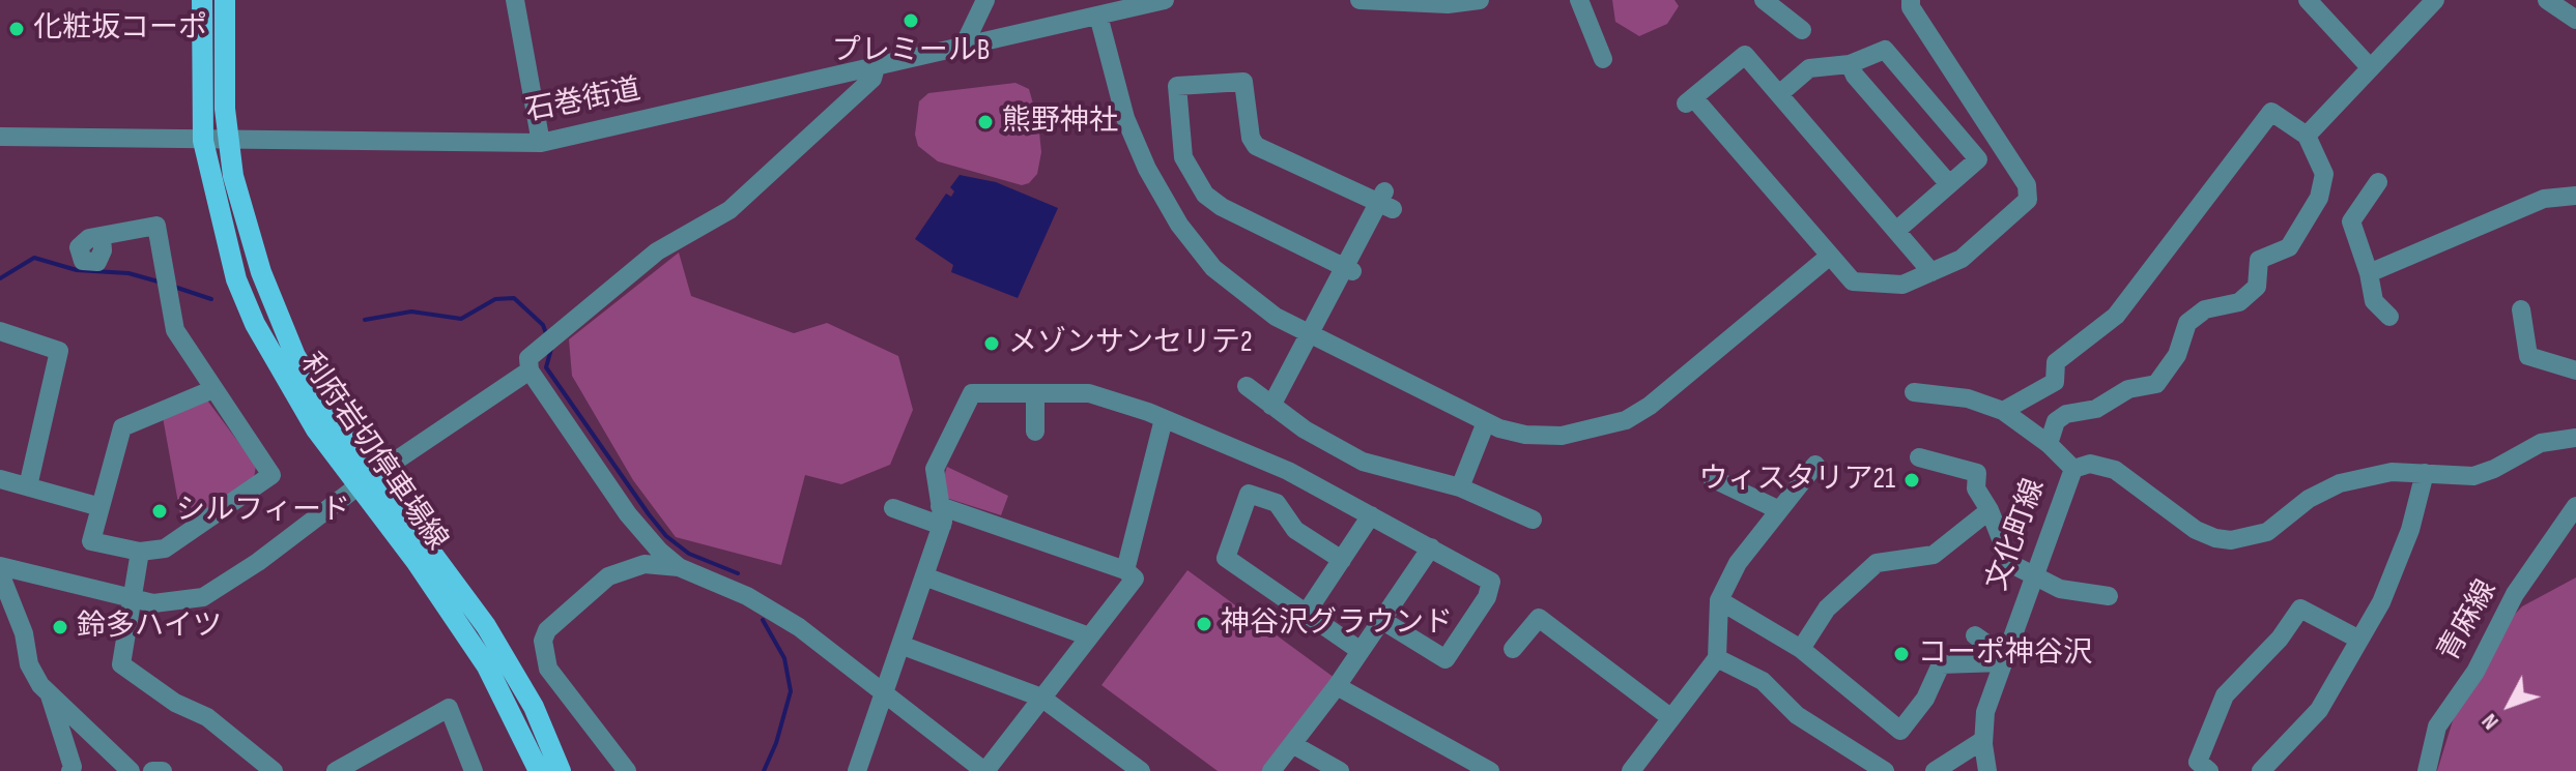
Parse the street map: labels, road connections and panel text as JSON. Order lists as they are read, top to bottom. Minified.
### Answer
{"streets":{"main road":["利府岩切停車場線"],"street":["石巻街道","文化町線","青麻線"]},"crossings":[["石巻街道","利府岩切停車場線"]],"places":["プレミールB","化粧坂コーポ","熊野神社","メゾンサンセリテ2","ウィスタリア21","シルフィード","神谷沢グラウンド","鈴多ハイツ","コーポ神谷沢"],"north":"bottom left"}
